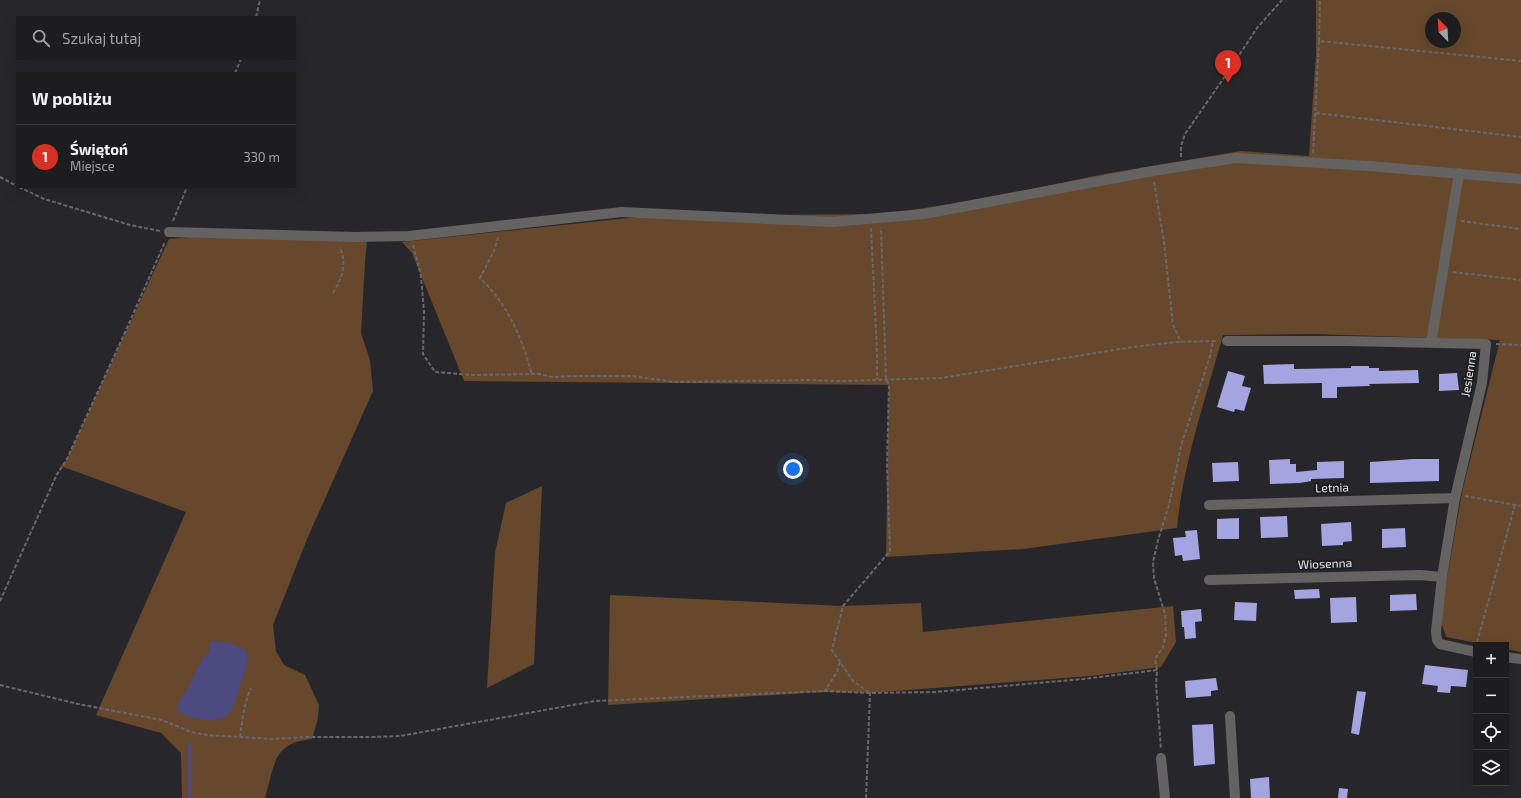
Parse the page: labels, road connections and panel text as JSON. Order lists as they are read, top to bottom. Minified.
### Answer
{"streets":{"street":["Jesienna","Letnia","Wiosenna"]},"crossings":[["Jesienna","Letnia"],["Jesienna","Wiosenna"]],"north":"top left","page":{"search":"Szukaj tutaj","pins":"1","heading":"W pobliżu","list":[{"mark":"1","name":"Świętoń","note":"Miejsce","value":"330 m"}],"map_buttons":["+","−"]}}
